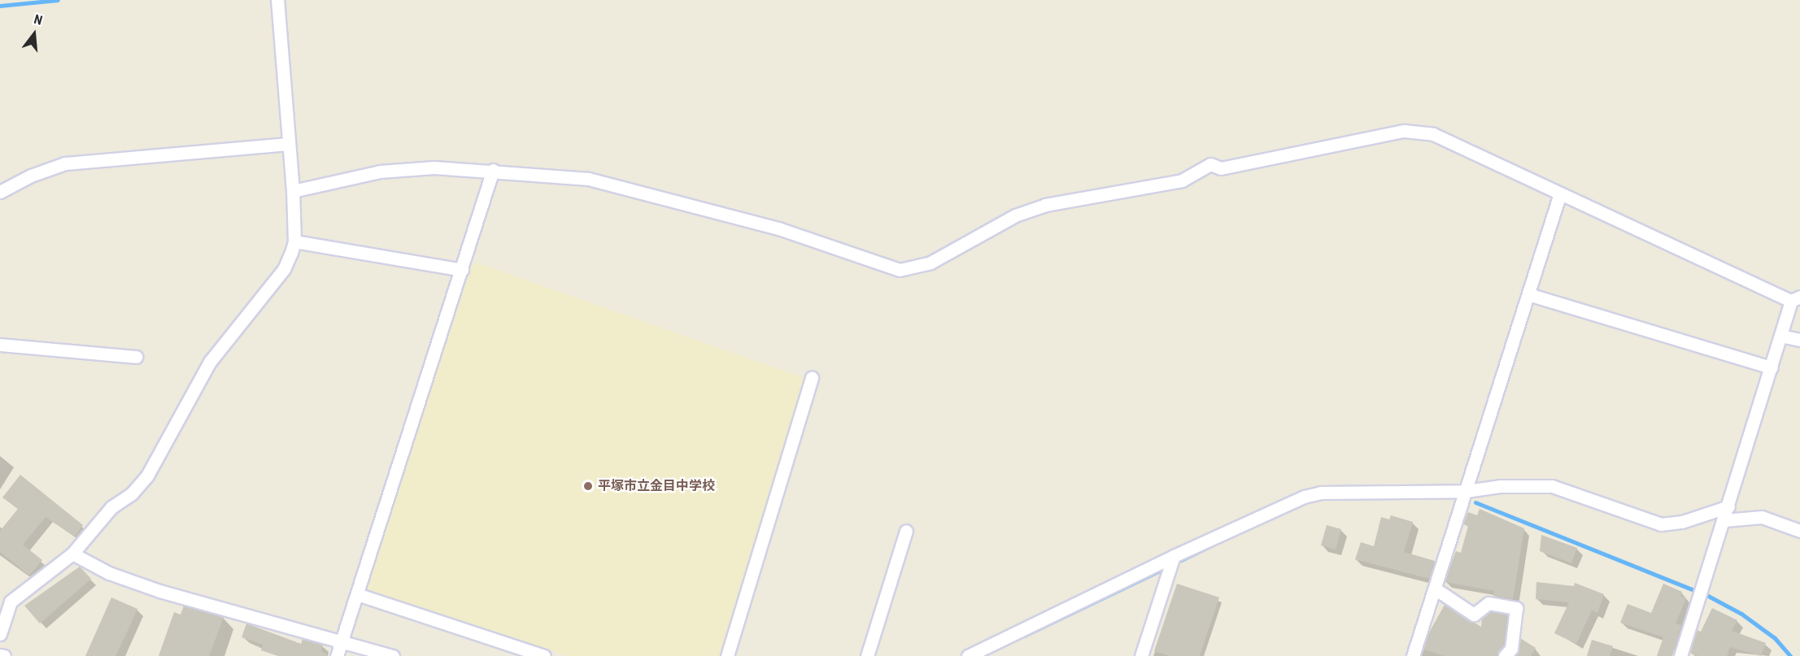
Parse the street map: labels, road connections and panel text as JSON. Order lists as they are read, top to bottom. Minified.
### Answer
{"places":["平塚市立金目中学校"],"north":"top"}
